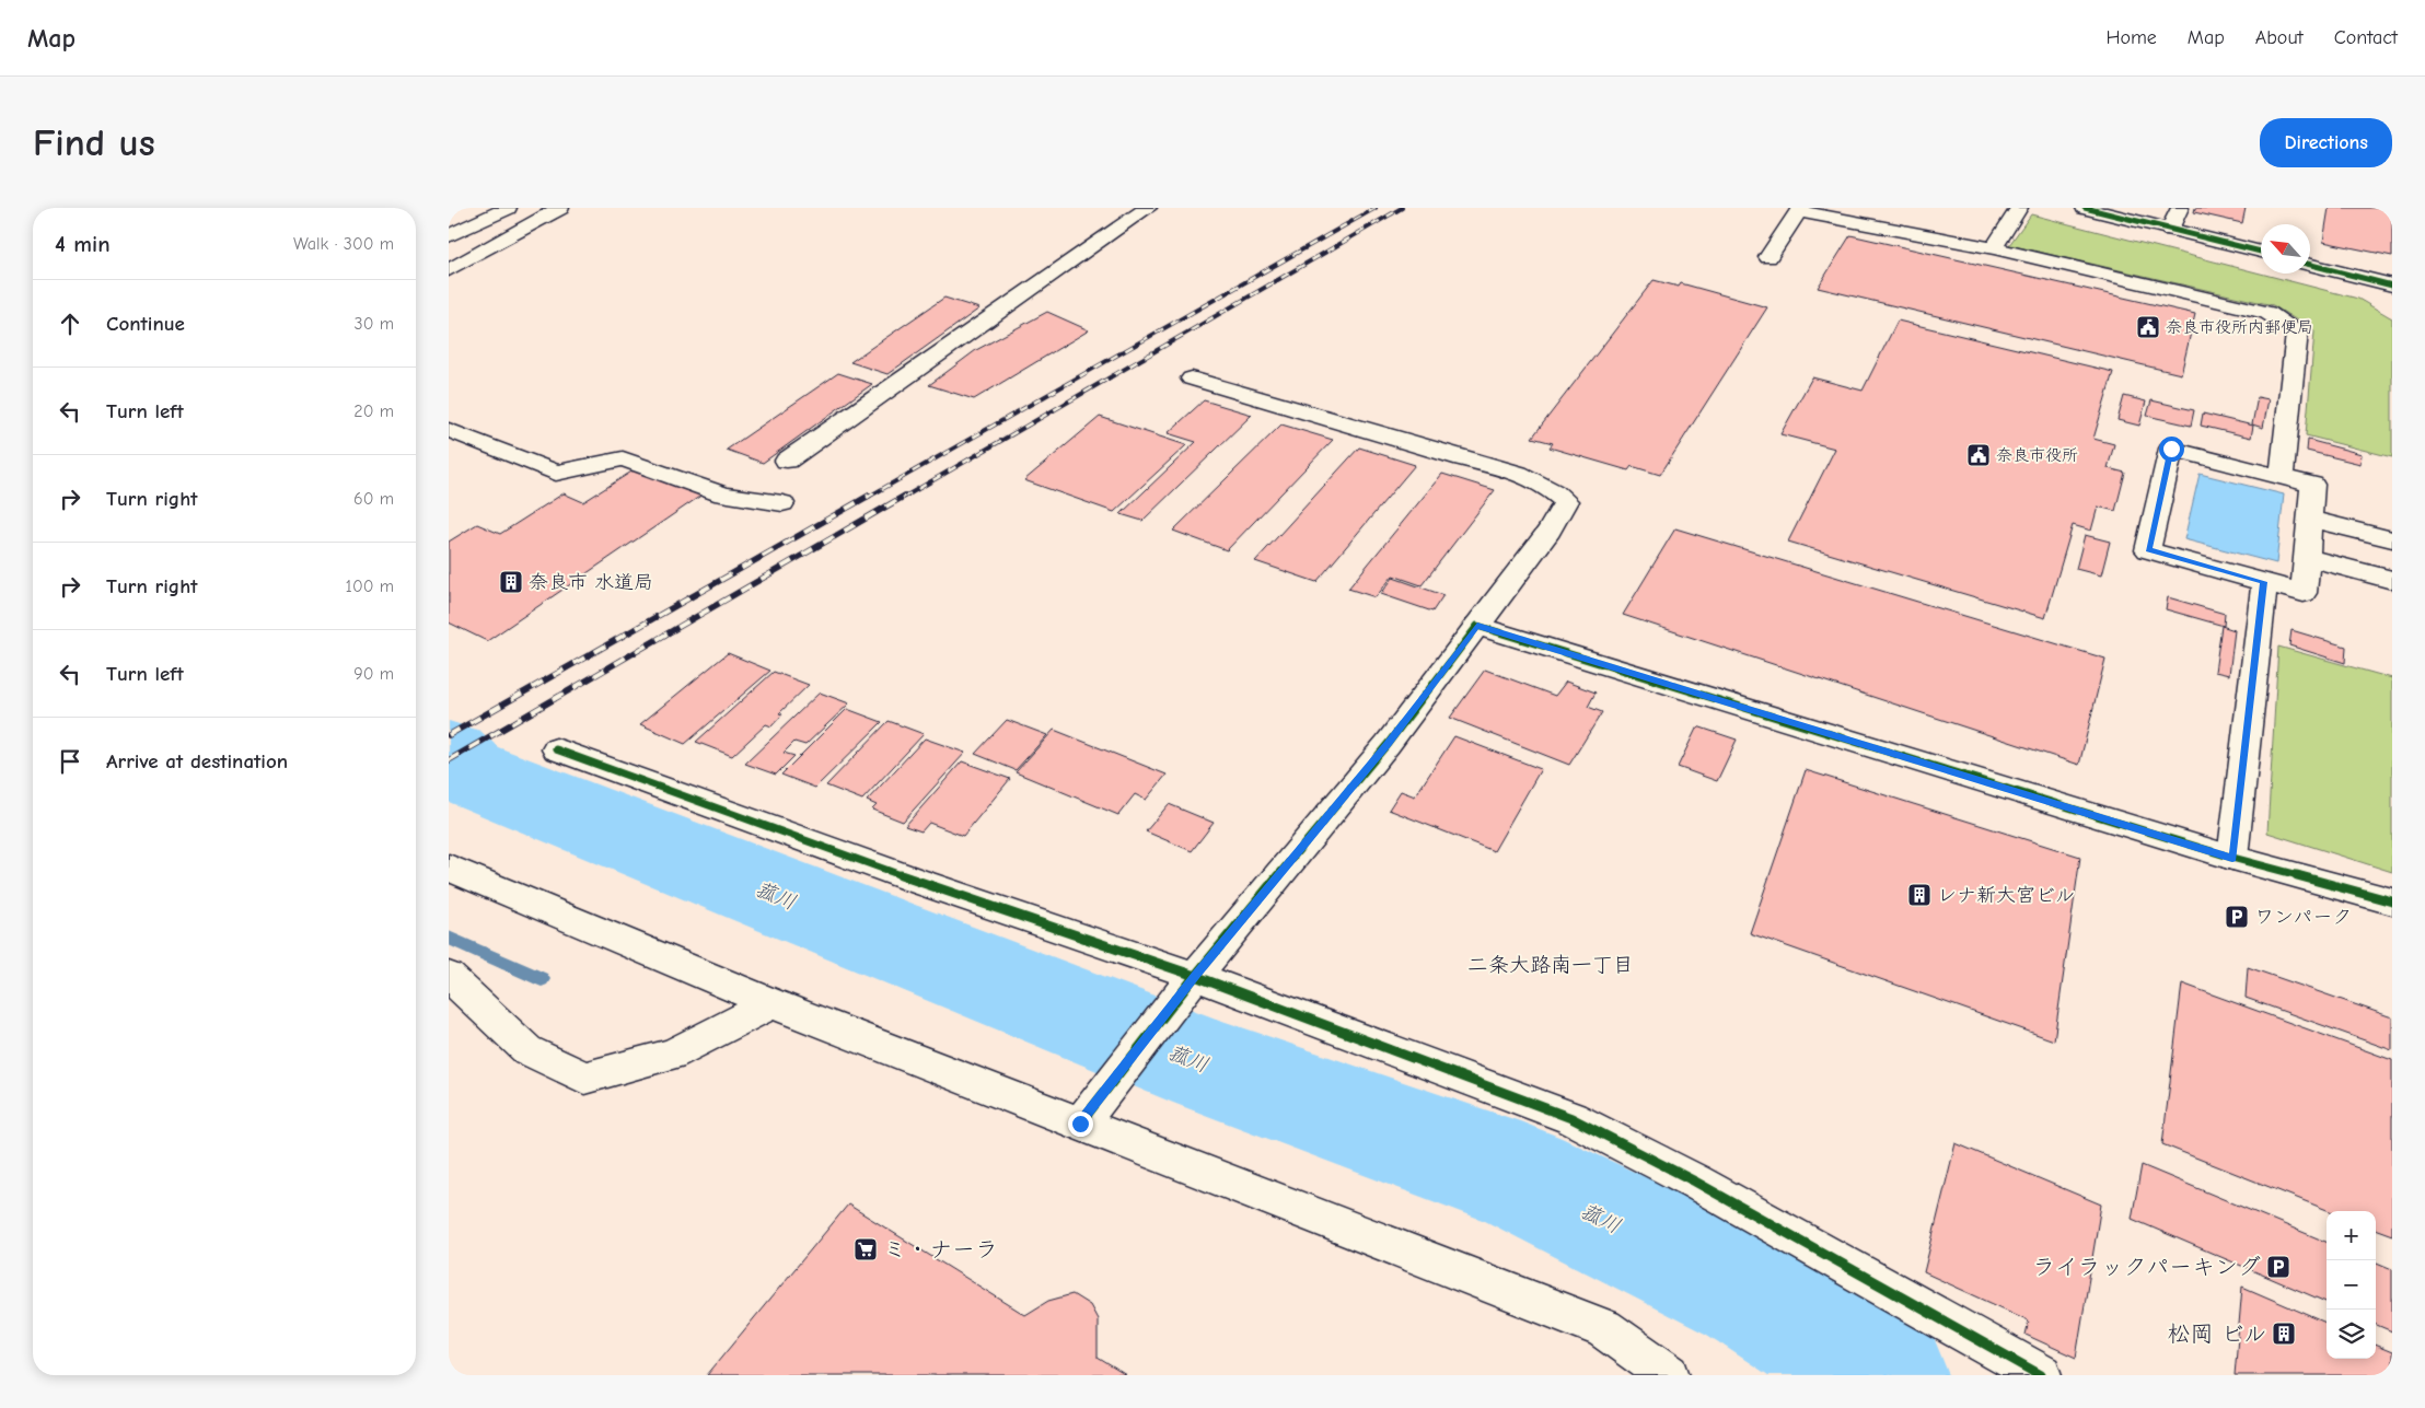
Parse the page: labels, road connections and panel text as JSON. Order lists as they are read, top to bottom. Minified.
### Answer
{"districts":["二条大路南一丁目"],"water":["菰川"],"places":{"public building":["奈良市役所内郵便局","奈良市役所"],"building":["奈良市 水道局","レナ新大宮ビル","松岡 ビル"],"parking":["ワンパーク","ライラックパーキング"],"supermarket":["ミ・ナーラ"]},"north":"top left","page":{"header":"Map","nav":["Home","Map","About","Contact"],"buttons":"Directions","title":"Find us","heading":["4 min","Walk · 300 m"],"list":[["Continue","30 m"],["Turn left","20 m"],["Turn right","60 m"],["Turn right","100 m"],["Turn left","90 m"],"Arrive at destination"],"map_buttons":["+","−"]}}
